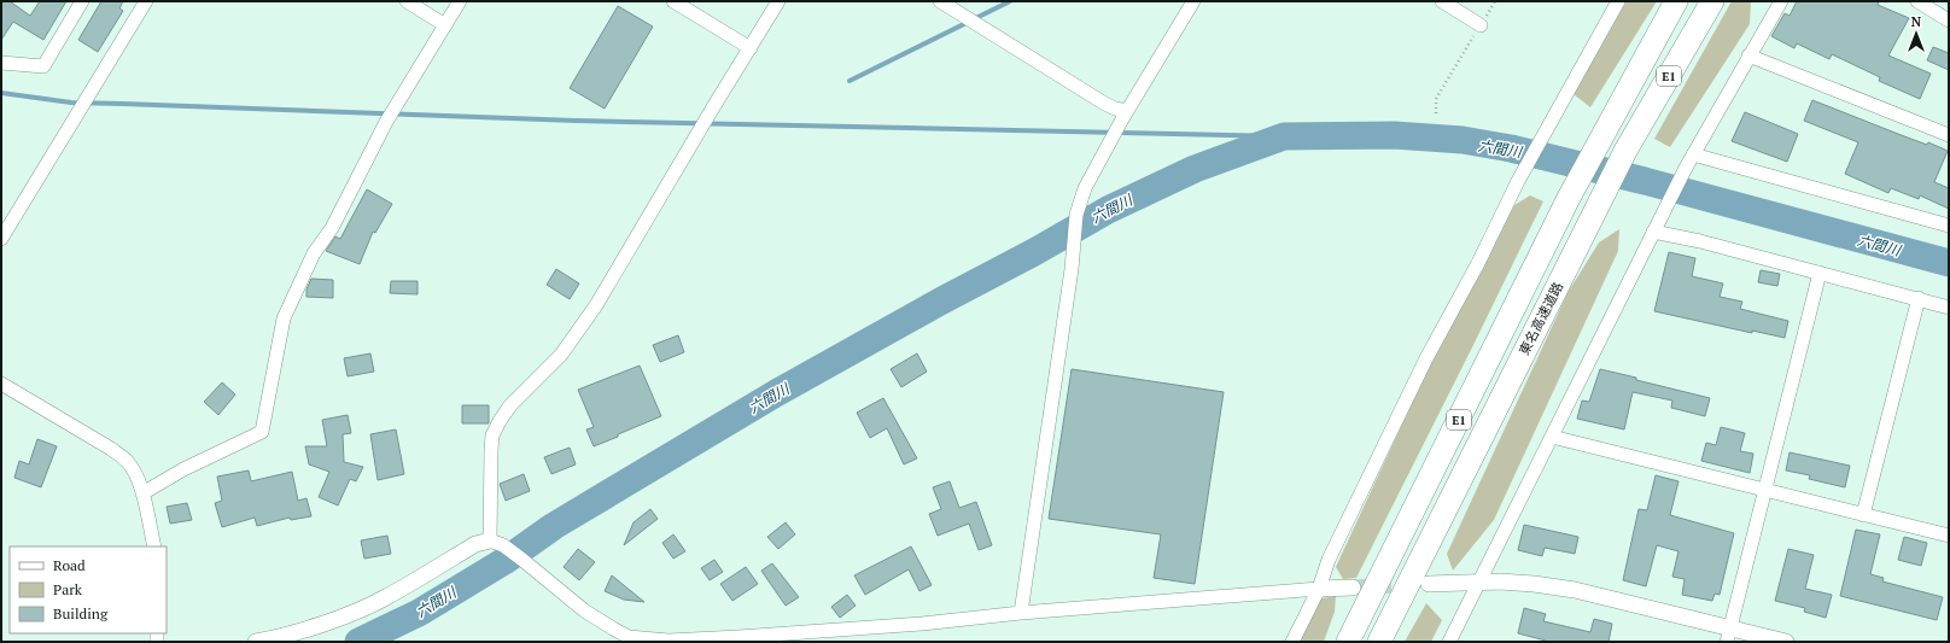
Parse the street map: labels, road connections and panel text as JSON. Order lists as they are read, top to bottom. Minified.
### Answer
{"streets":{"highway":["E1","東名高速道路"]},"water":["六間川"],"legend":["Road","Park","Building"],"north":"top"}
